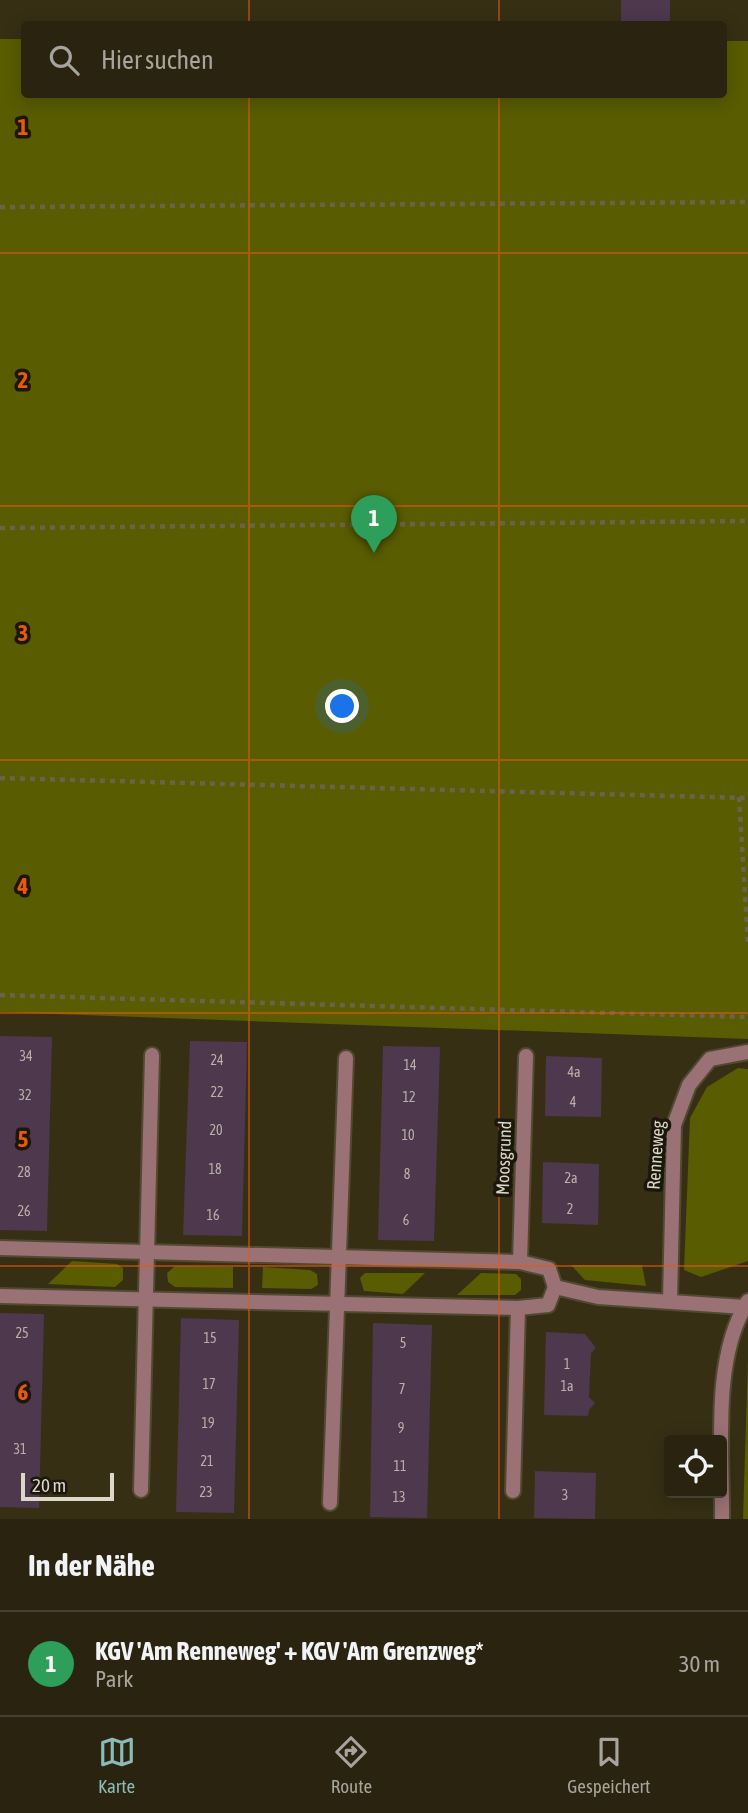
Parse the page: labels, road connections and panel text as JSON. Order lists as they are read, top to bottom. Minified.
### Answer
{"streets":{"street":["Renneweg","Moosgrund"]},"house_numbers":["34","24","14","4a","22","32","12","4","20","10","18","28","8","2a","2","26","16","6","25","15","5","1","17","1a","7","19","9","31","21","11","23","3","13"],"scale_bar":"20 m","page":{"search":"Hier suchen","pins":"1","scale":"20 m","heading":"In der Nähe","list":[{"mark":"1","name":"KGV 'Am Renneweg' + KGV 'Am Grenzweg*","note":"Park","value":"30 m"}],"nav":["Karte","Route","Gespeichert"]},"grid":{"rows":["1","2","3","4","5","6"]}}
